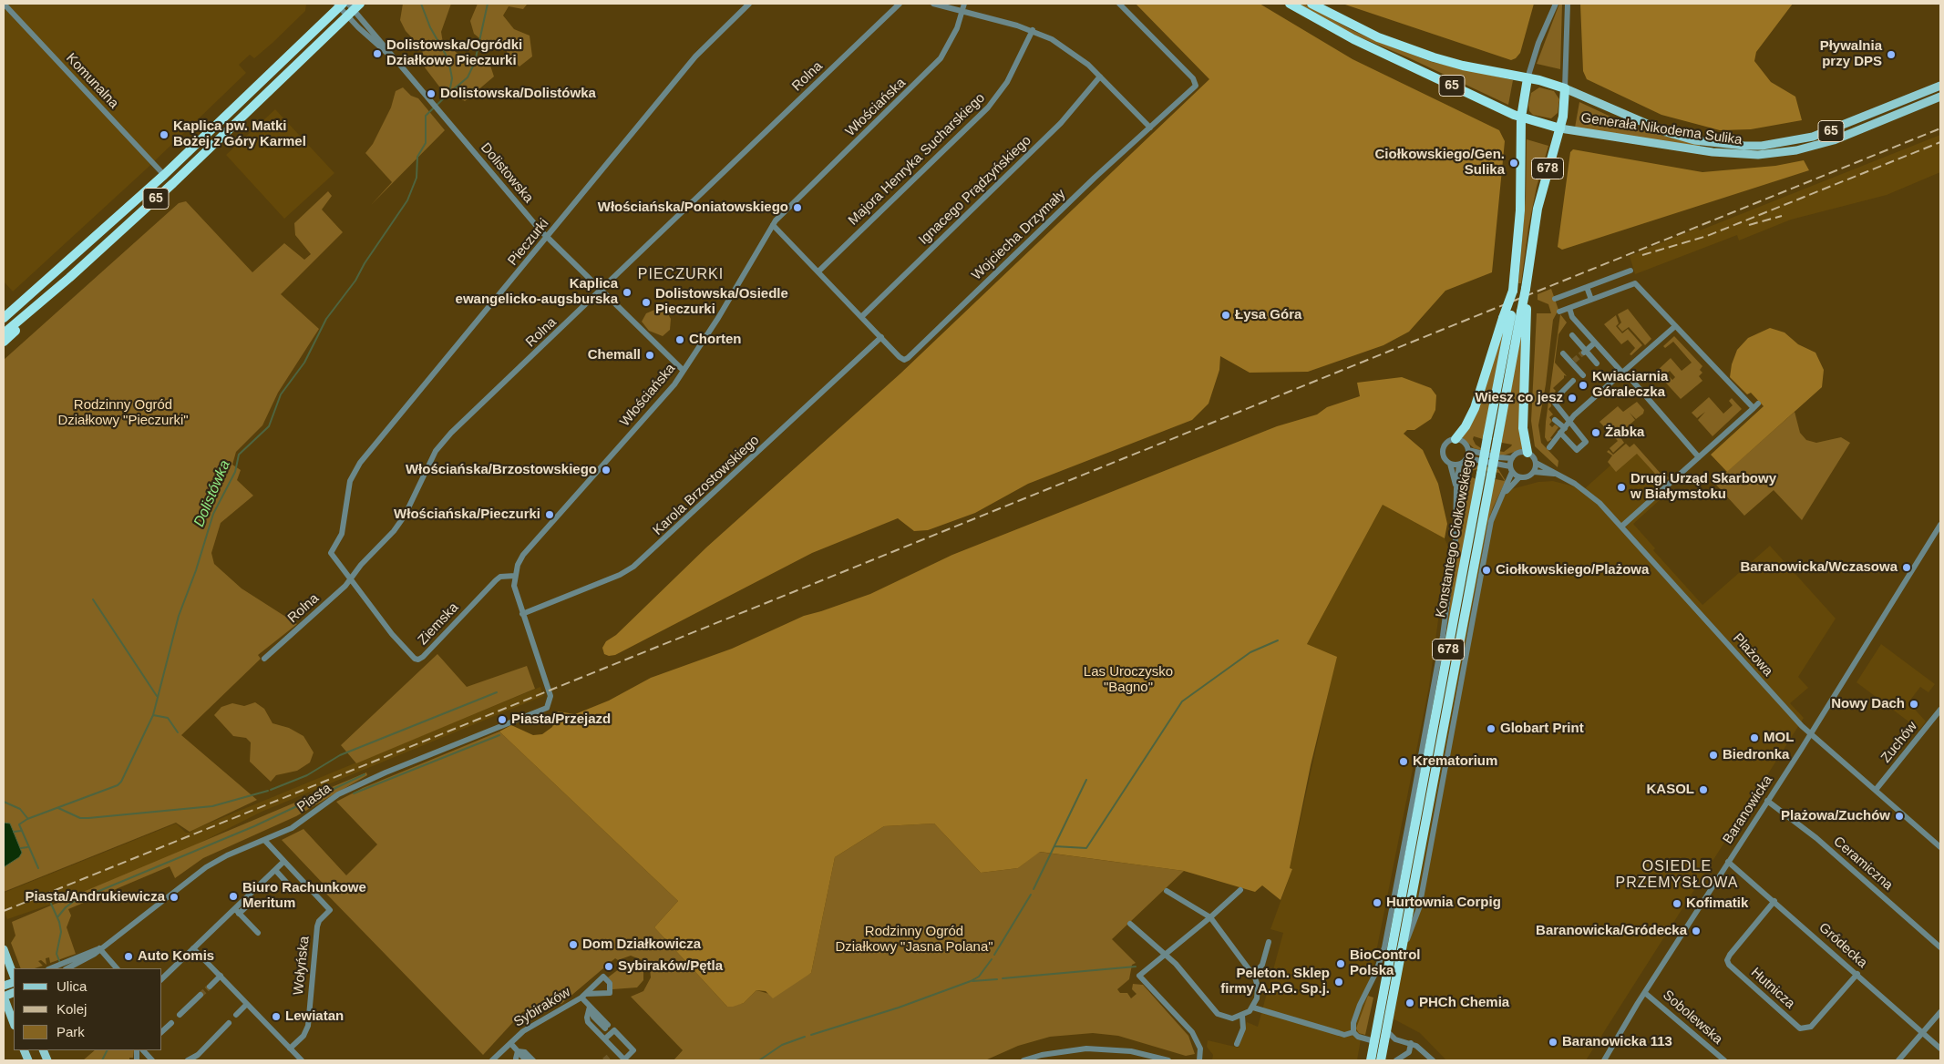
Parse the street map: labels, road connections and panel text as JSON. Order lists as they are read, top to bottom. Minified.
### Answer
{"streets":{"highway":["65","678","Konstantego Ciołkowskiego"],"main road":["Generała Nikodema Sulika"],"street":["Rolna","Komunalna","Włościańska","Majora Henryka Sucharskiego","Dolistowska","Ignacego Prądzyńskiego","Wojciecha Drzymały","Pieczurki","Karola Brzostowskiego","Ziemska","Plażowa","Zuchów","Piasta","Baranowicka","Ceramiczna","Gródecka","Wołyńska","Hutnicza","Sybiraków","Sobolewska"]},"crossings":[["Rolna","Dolistowska"],["Rolna","Pieczurki"],["Rolna","Ziemska"],["Komunalna","65"],["65","Generała Nikodema Sulika"],["65","678"],["65","Dolistowska"],["65","Konstantego Ciołkowskiego"],["Włościańska","Dolistowska"],["Włościańska","Ziemska"],["Generała Nikodema Sulika","678"],["678","Konstantego Ciołkowskiego"],["Dolistowska","Pieczurki"],["Wojciecha Drzymały","Karola Brzostowskiego"],["Pieczurki","Ziemska"],["Karola Brzostowskiego","Piasta"],["Plażowa","Zuchów"],["Plażowa","Baranowicka"],["Baranowicka","Ceramiczna"],["Baranowicka","Gródecka"],["Baranowicka","Sobolewska"],["Gródecka","Hutnicza"]],"districts":["PIECZURKI","OSIEDLE PRZEMYSŁOWA"],"water":["Dolistówka"],"parks":["Rodzinny Ogród Działkowy \"Pieczurki\"","Las Uroczysko \"Bagno\"","Rodzinny Ogród Działkowy \"Jasna Polana\""],"places":["Dolistowska/Ogródki Działkowe Pieczurki","Pływalnia przy DPS","Dolistowska/Dolistówka","Kaplica pw. Matki Bożej z Góry Karmel","Ciołkowskiego/Gen. Sulika","Włościańska/Poniatowskiego","Kaplica ewangelicko-augsburska","Dolistowska/Osiedle Pieczurki","Łysa Góra","Chorten","Chemall","Kwiaciarnia Góraleczka","Wiesz co jesz","Żabka","Włościańska/Brzostowskiego","Drugi Urząd Skarbowy w Białymstoku","Włościańska/Pieczurki","Baranowicka/Wczasowa","Ciołkowskiego/Plażowa","Nowy Dach","Piasta/Przejazd","Globart Print","MOL","Biedronka","Krematorium","KASOL","Plażowa/Zuchów","Biuro Rachunkowe Meritum","Piasta/Andrukiewicza","Hurtownia Corpig","Kofimatik","Baranowicka/Gródecka","Dom Działkowicza","Auto Komis","BioControl Polska","Sybiraków/Pętla","Peleton. Sklep firmy A.P.G. Sp.j.","PHCh Chemia","Lewiatan","Baranowicka 113"],"legend":["Ulica","Kolej","Park"]}
